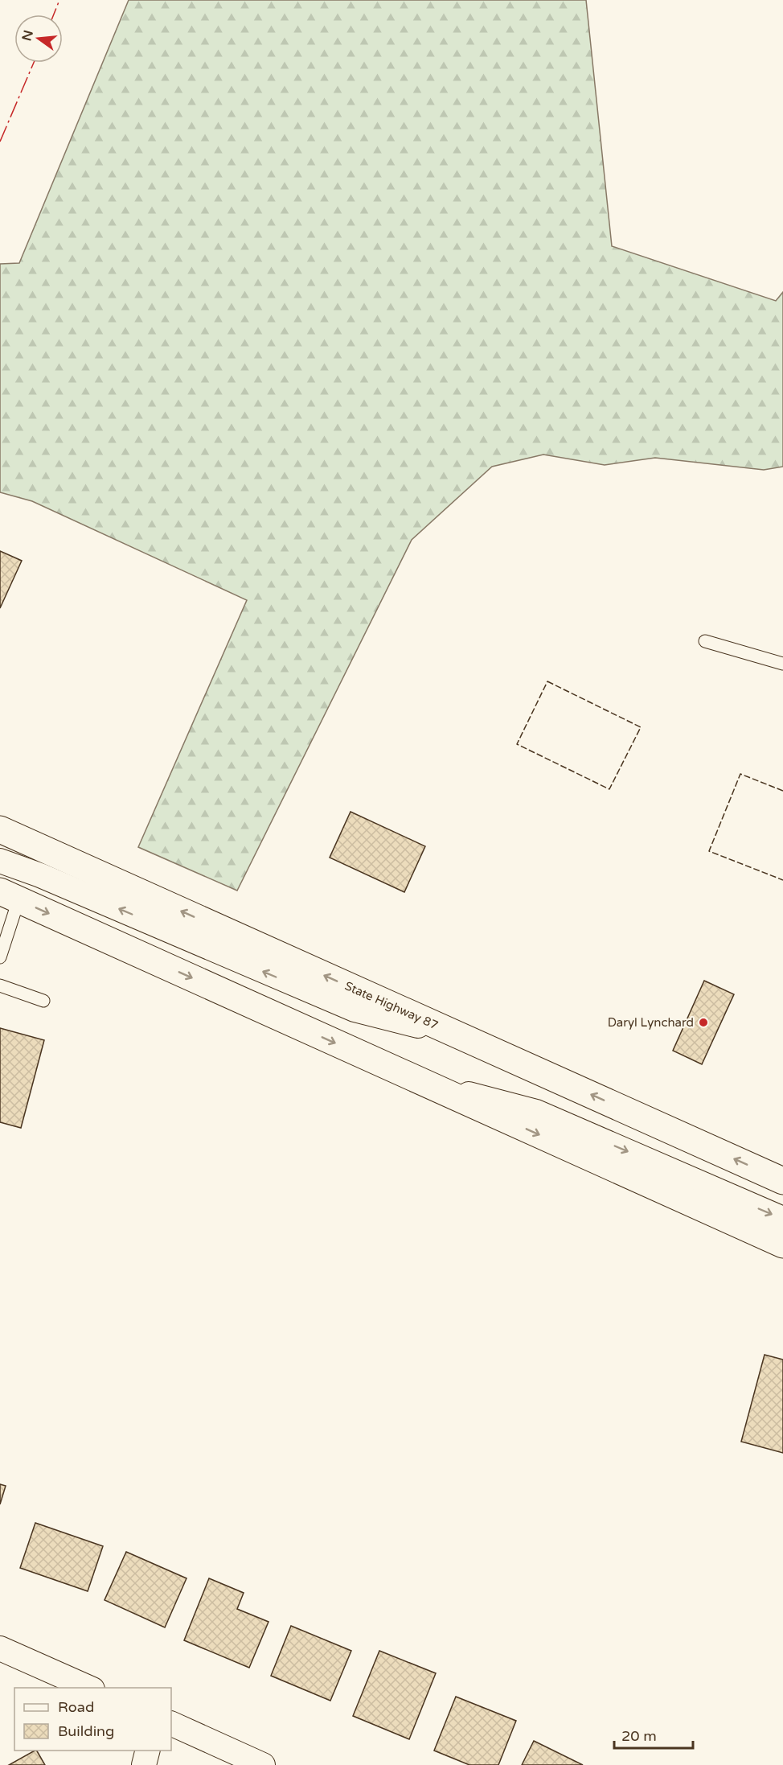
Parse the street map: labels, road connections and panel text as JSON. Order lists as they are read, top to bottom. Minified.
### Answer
{"streets":{"highway":["State Highway 87"]},"places":["Daryl Lynchard"],"legend":["Road","Building"],"scale_bar":"20 m","north":"left"}
